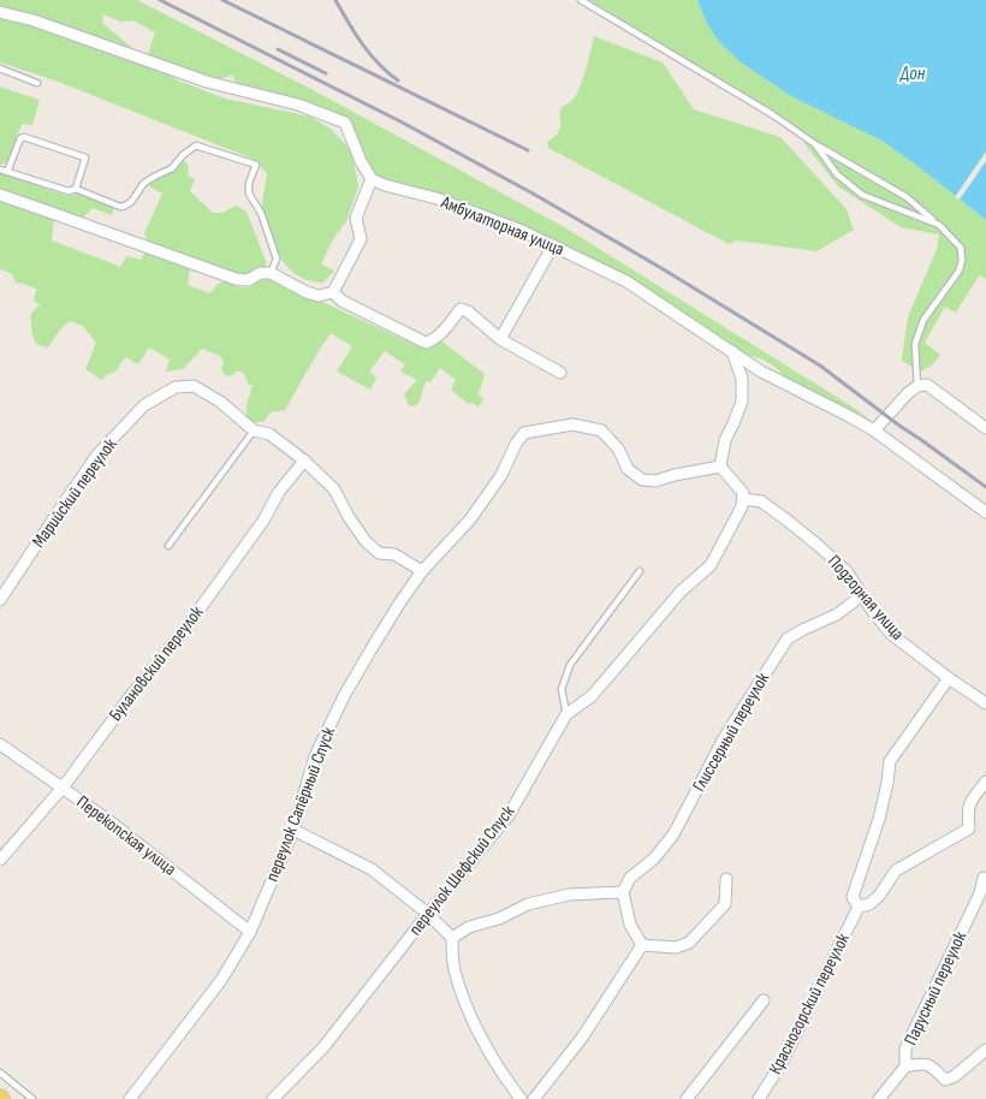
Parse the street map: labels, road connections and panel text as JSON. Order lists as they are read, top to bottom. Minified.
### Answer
{"streets":{"street":["Амбулаторная улица","Марийский переулок","Подгорная улица","Булановский переулок","Глиссерный переулок","переулок Сапёрный Спуск","Перекопская улица","переулок Шефский Спуск","Парусный переулок","Красногорский переулок"]},"crossings":[["Подгорная улица","Глиссерный переулок"],["Подгорная улица","переулок Шефский Спуск"],["Подгорная улица","Красногорский переулок"],["Булановский переулок","Перекопская улица"],["переулок Сапёрный Спуск","Перекопская улица"]],"water":["Дон"]}
